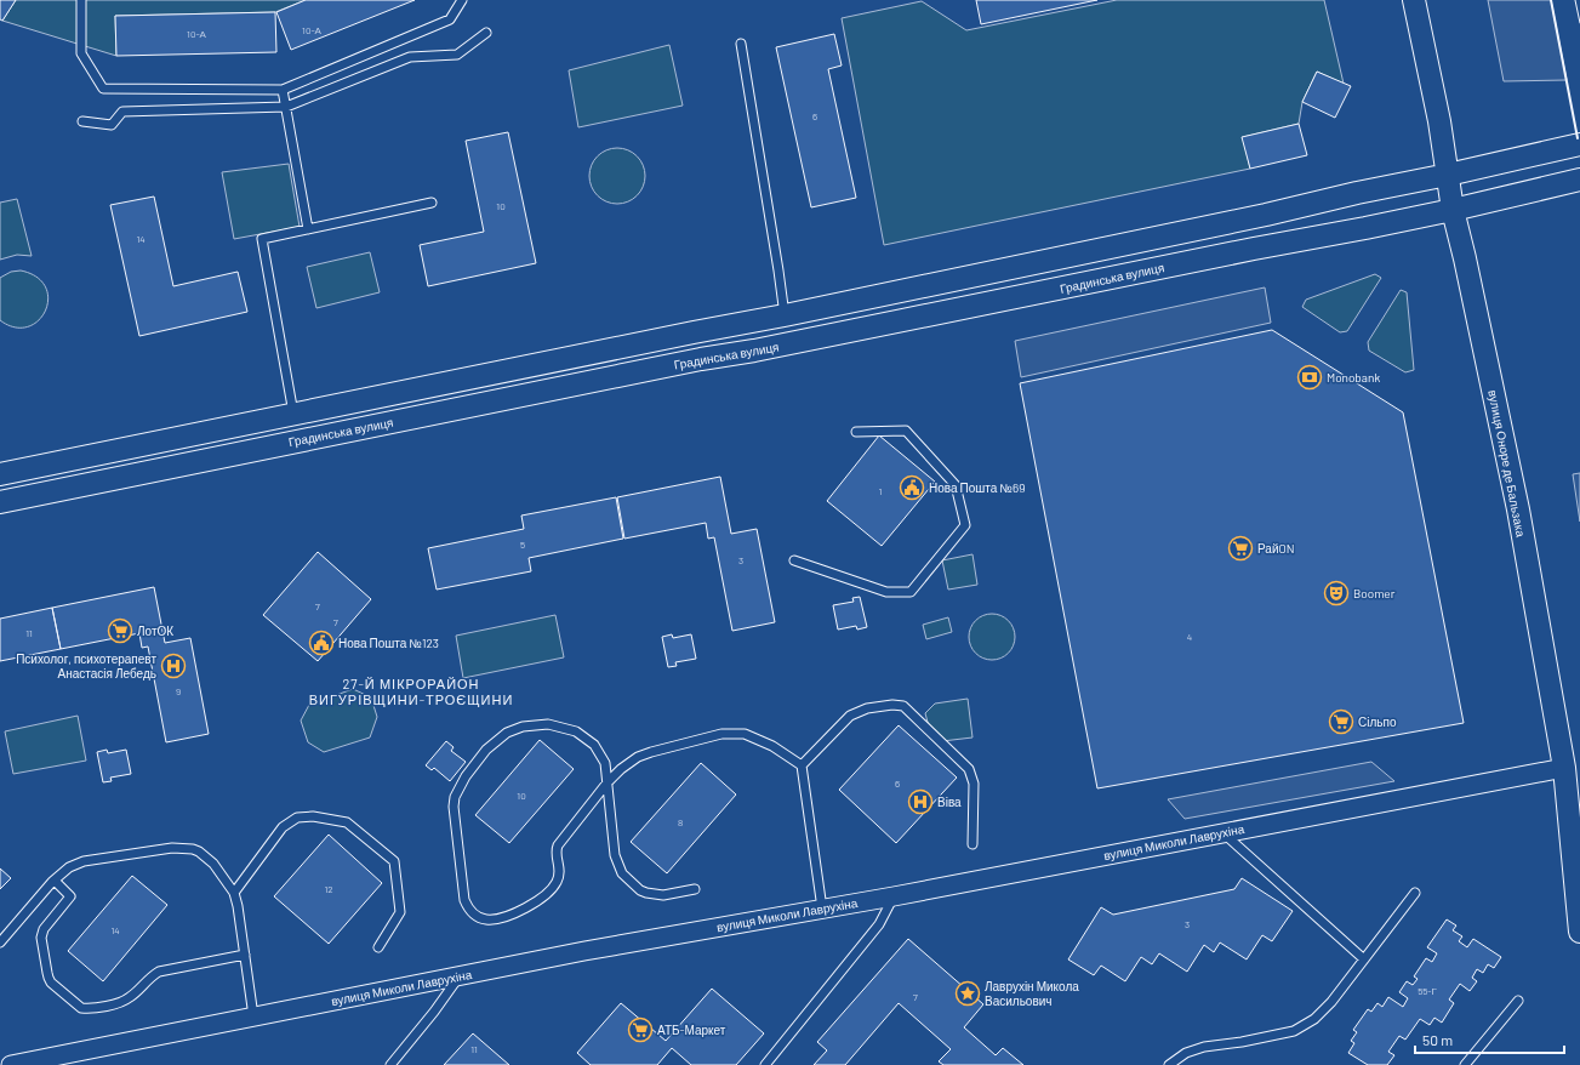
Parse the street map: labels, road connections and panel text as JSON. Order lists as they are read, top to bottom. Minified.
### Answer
{"streets":{"street":["Градинська вулиця","вулиця Оноре де Бальзака","вулиця Миколи Лаврухіна"]},"crossings":[["Градинська вулиця","вулиця Оноре де Бальзака"],["вулиця Оноре де Бальзака","вулиця Миколи Лаврухіна"]],"districts":["27-Й МІКРОРАЙОН ВИГУРІВЩИНИ-ТРОЄЩИНИ"],"places":{"bank":["Monobank"],"public building":["Нова Пошта №69","Нова Пошта №123"],"supermarket":["РайON","ЛотОК","Сільпо","АТБ-Маркет"],"theatre":["Boomer"],"hospital":["Психолог, психотерапевт Анастасія Лебедь","Віва"],"place":["Лаврухін Микола Васильович"]},"house_numbers":["10-А","10-А","6","10","14","1","5","3","7","7","11","4","9","6","10","8","12","3","14","55-Г","7","11"],"scale_bar":"50 m"}
